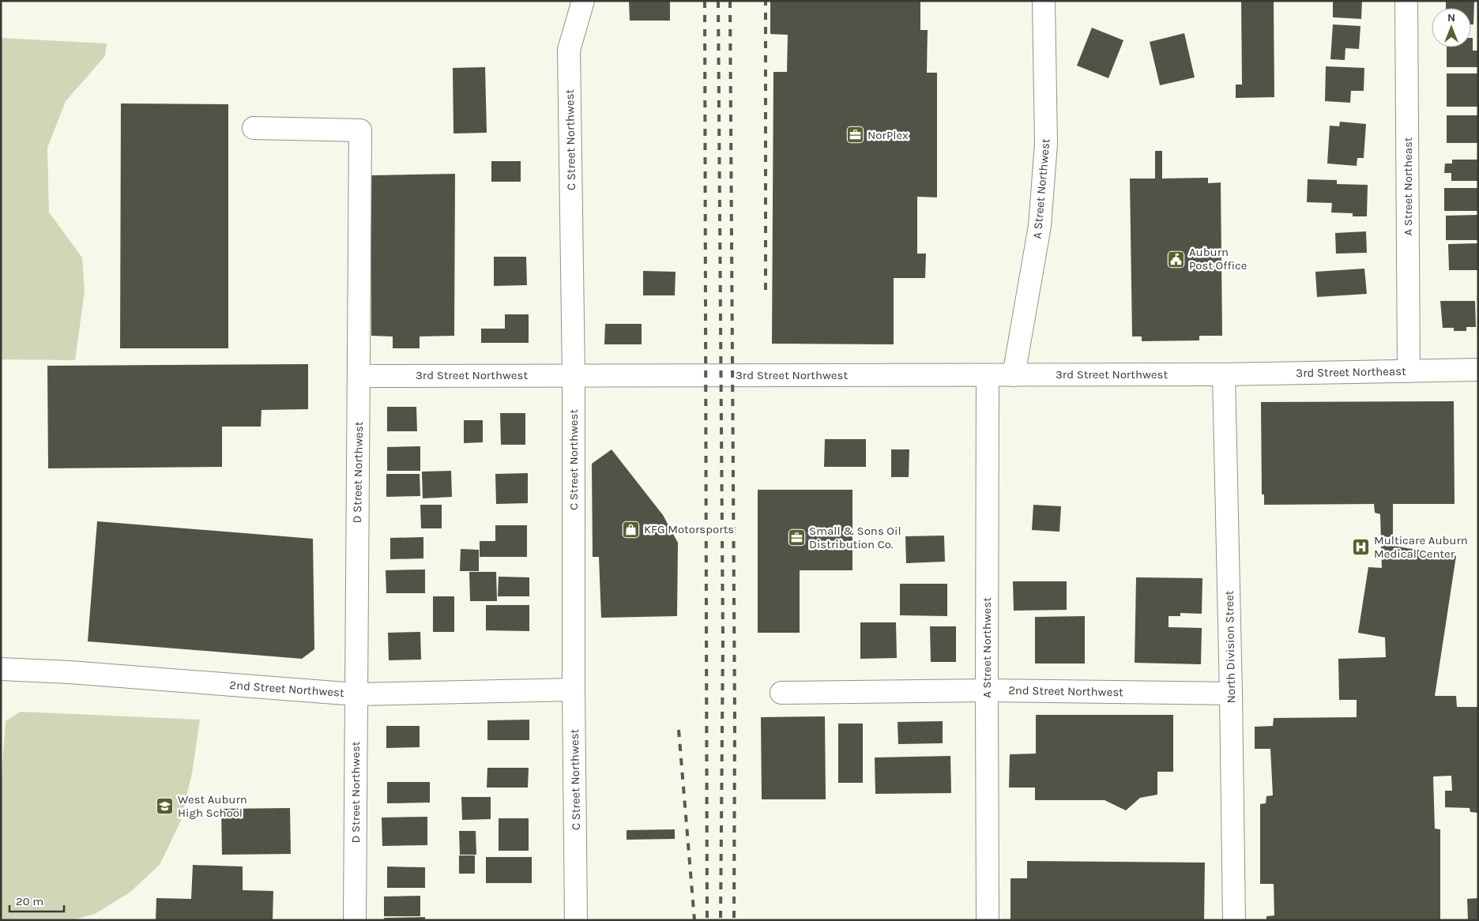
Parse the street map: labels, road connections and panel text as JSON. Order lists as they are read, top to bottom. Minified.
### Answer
{"streets":{"street":["C Street Northwest","A Street Northeast","A Street Northwest","3rd Street Northeast","3rd Street Northwest","D Street Northwest","North Division Street","2nd Street Northwest"]},"crossings":[["C Street Northwest","3rd Street Northwest"],["C Street Northwest","2nd Street Northwest"],["A Street Northeast","3rd Street Northeast"],["A Street Northwest","3rd Street Northwest"],["A Street Northwest","2nd Street Northwest"],["3rd Street Northeast","3rd Street Northwest"],["3rd Street Northeast","North Division Street"],["3rd Street Northwest","D Street Northwest"],["3rd Street Northwest","North Division Street"],["D Street Northwest","2nd Street Northwest"],["North Division Street","2nd Street Northwest"]],"places":{"office":["NorPlex","Small & Sons Oil Distribution Co."],"public building":["Auburn Post Office"],"shop":["KFG Motorsports"],"hospital":["Multicare Auburn Medical Center"],"school or university":["West Auburn High School"]},"scale_bar":"20 m","north":"top"}
